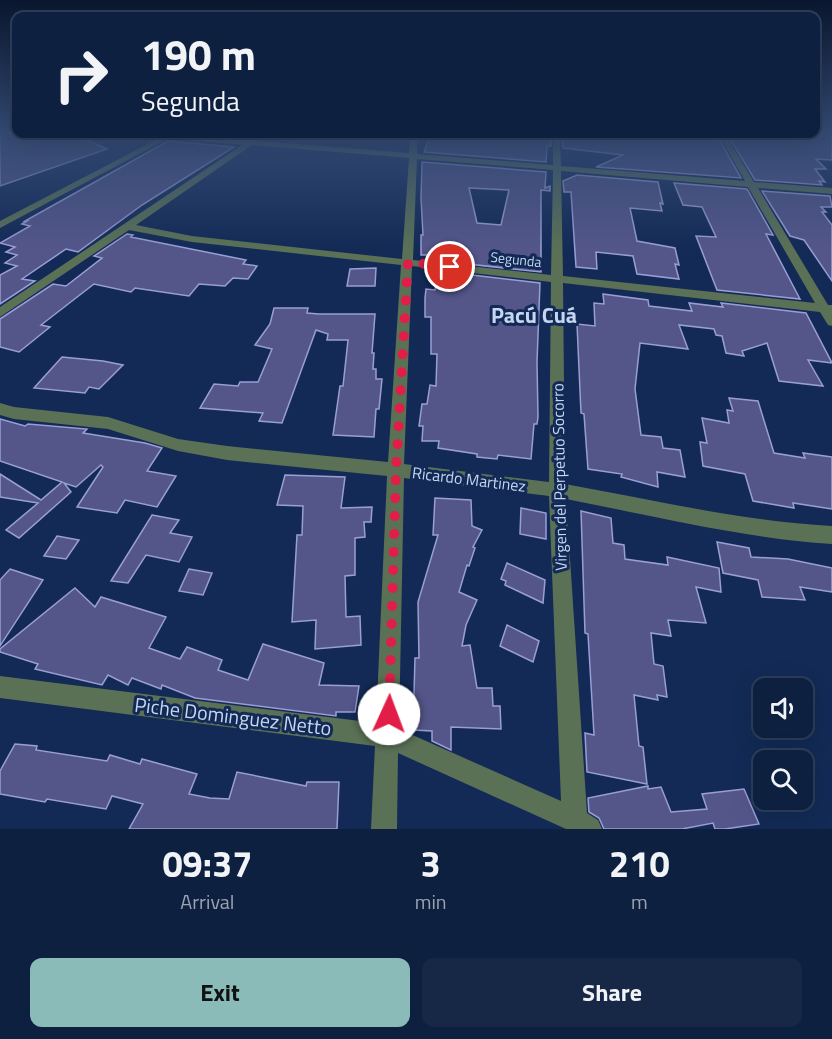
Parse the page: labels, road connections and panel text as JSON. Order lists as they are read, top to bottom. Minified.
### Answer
{"streets":{"street":["Segunda","Virgen del Perpetuo Socorro","Ricardo Martinez","Piche Dominguez Netto"]},"crossings":[["Segunda","Virgen del Perpetuo Socorro"],["Virgen del Perpetuo Socorro","Ricardo Martinez"],["Virgen del Perpetuo Socorro","Piche Dominguez Netto"]],"districts":["Pacú Cuá"],"page":{"turn":["190 m","Segunda"],"eta":["09:37","Arrival","3","min","210","m"],"buttons":["Exit","Share"]}}
